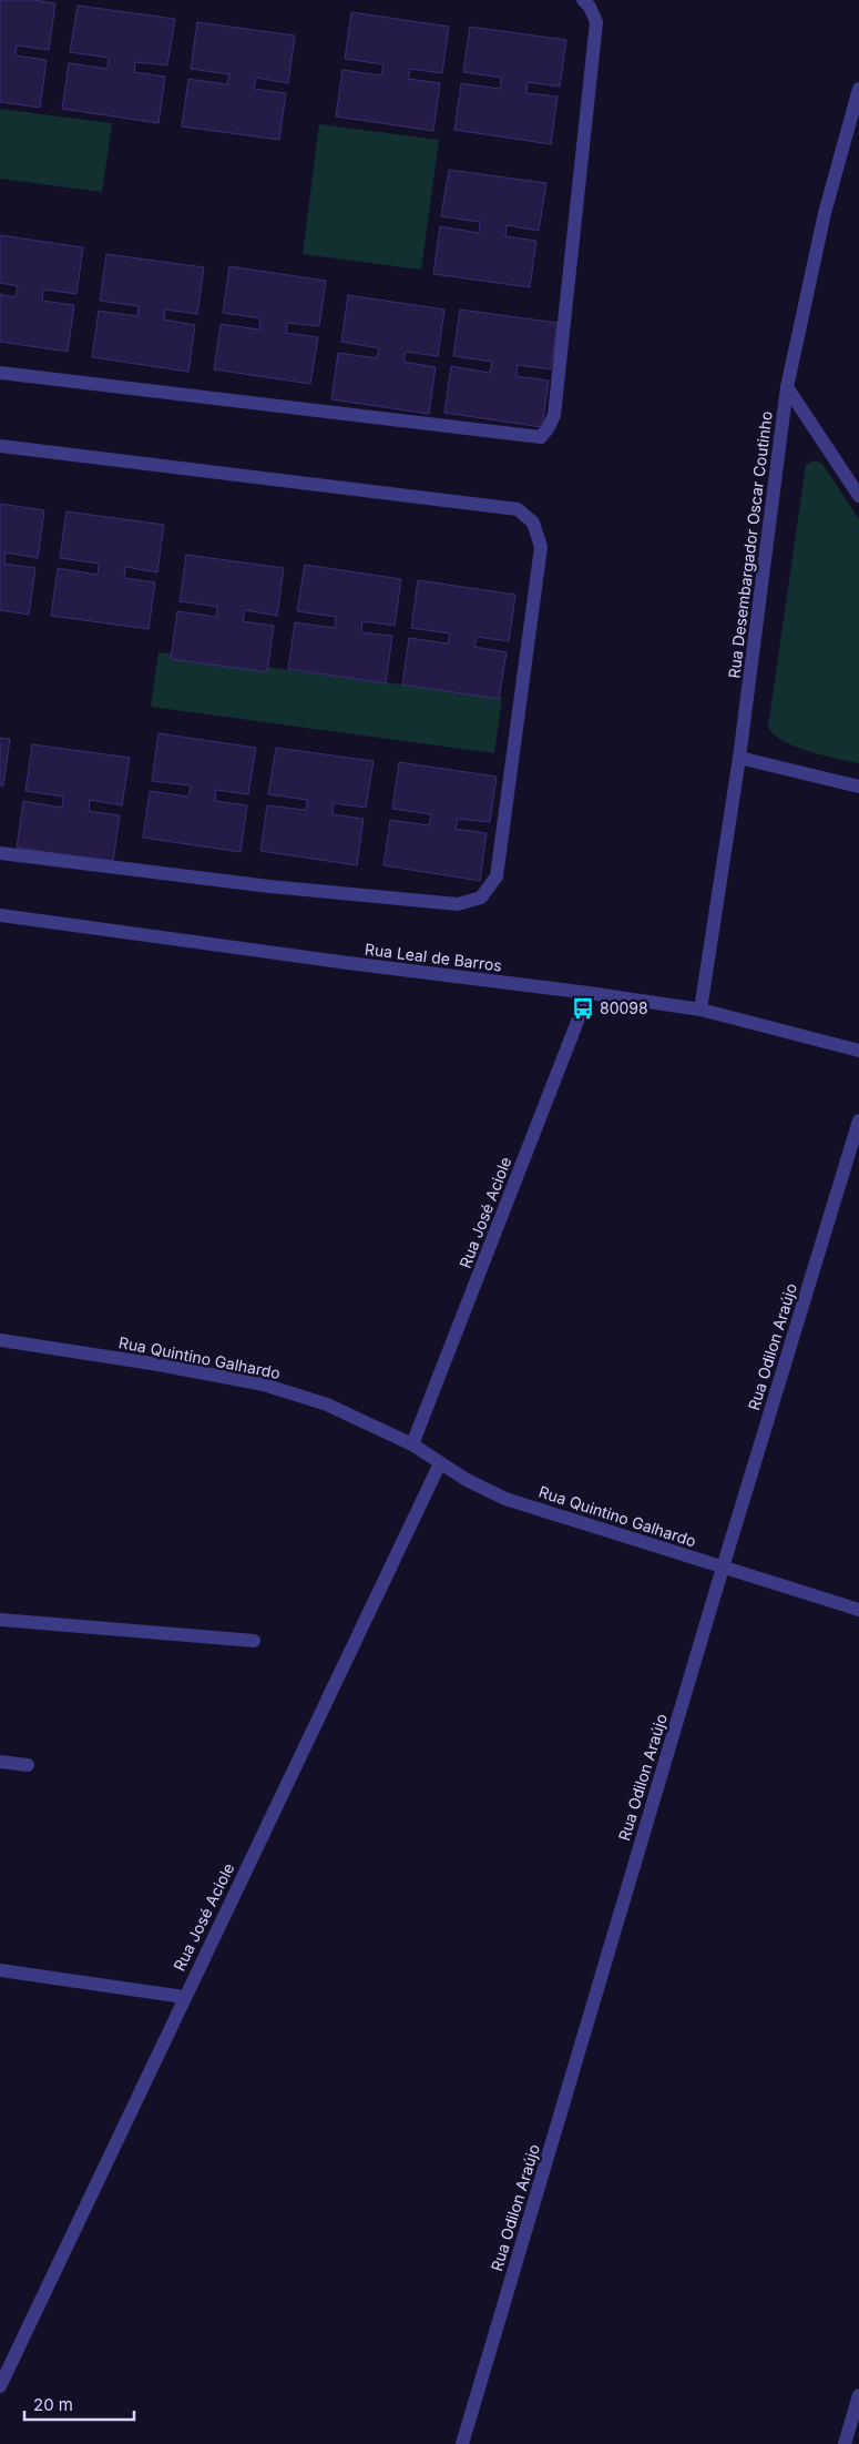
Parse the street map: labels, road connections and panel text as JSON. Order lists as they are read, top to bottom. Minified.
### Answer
{"streets":{"street":["Rua Desembargador Oscar Coutinho","Rua Leal de Barros","Rua José Aciole","Rua Odilon Araújo","Rua Quintino Galhardo"]},"crossings":[["Rua Desembargador Oscar Coutinho","Rua Leal de Barros"],["Rua Leal de Barros","Rua José Aciole"],["Rua José Aciole","Rua Quintino Galhardo"],["Rua Odilon Araújo","Rua Quintino Galhardo"]],"places":{"bus stop":["80098"]},"scale_bar":"20 m"}
